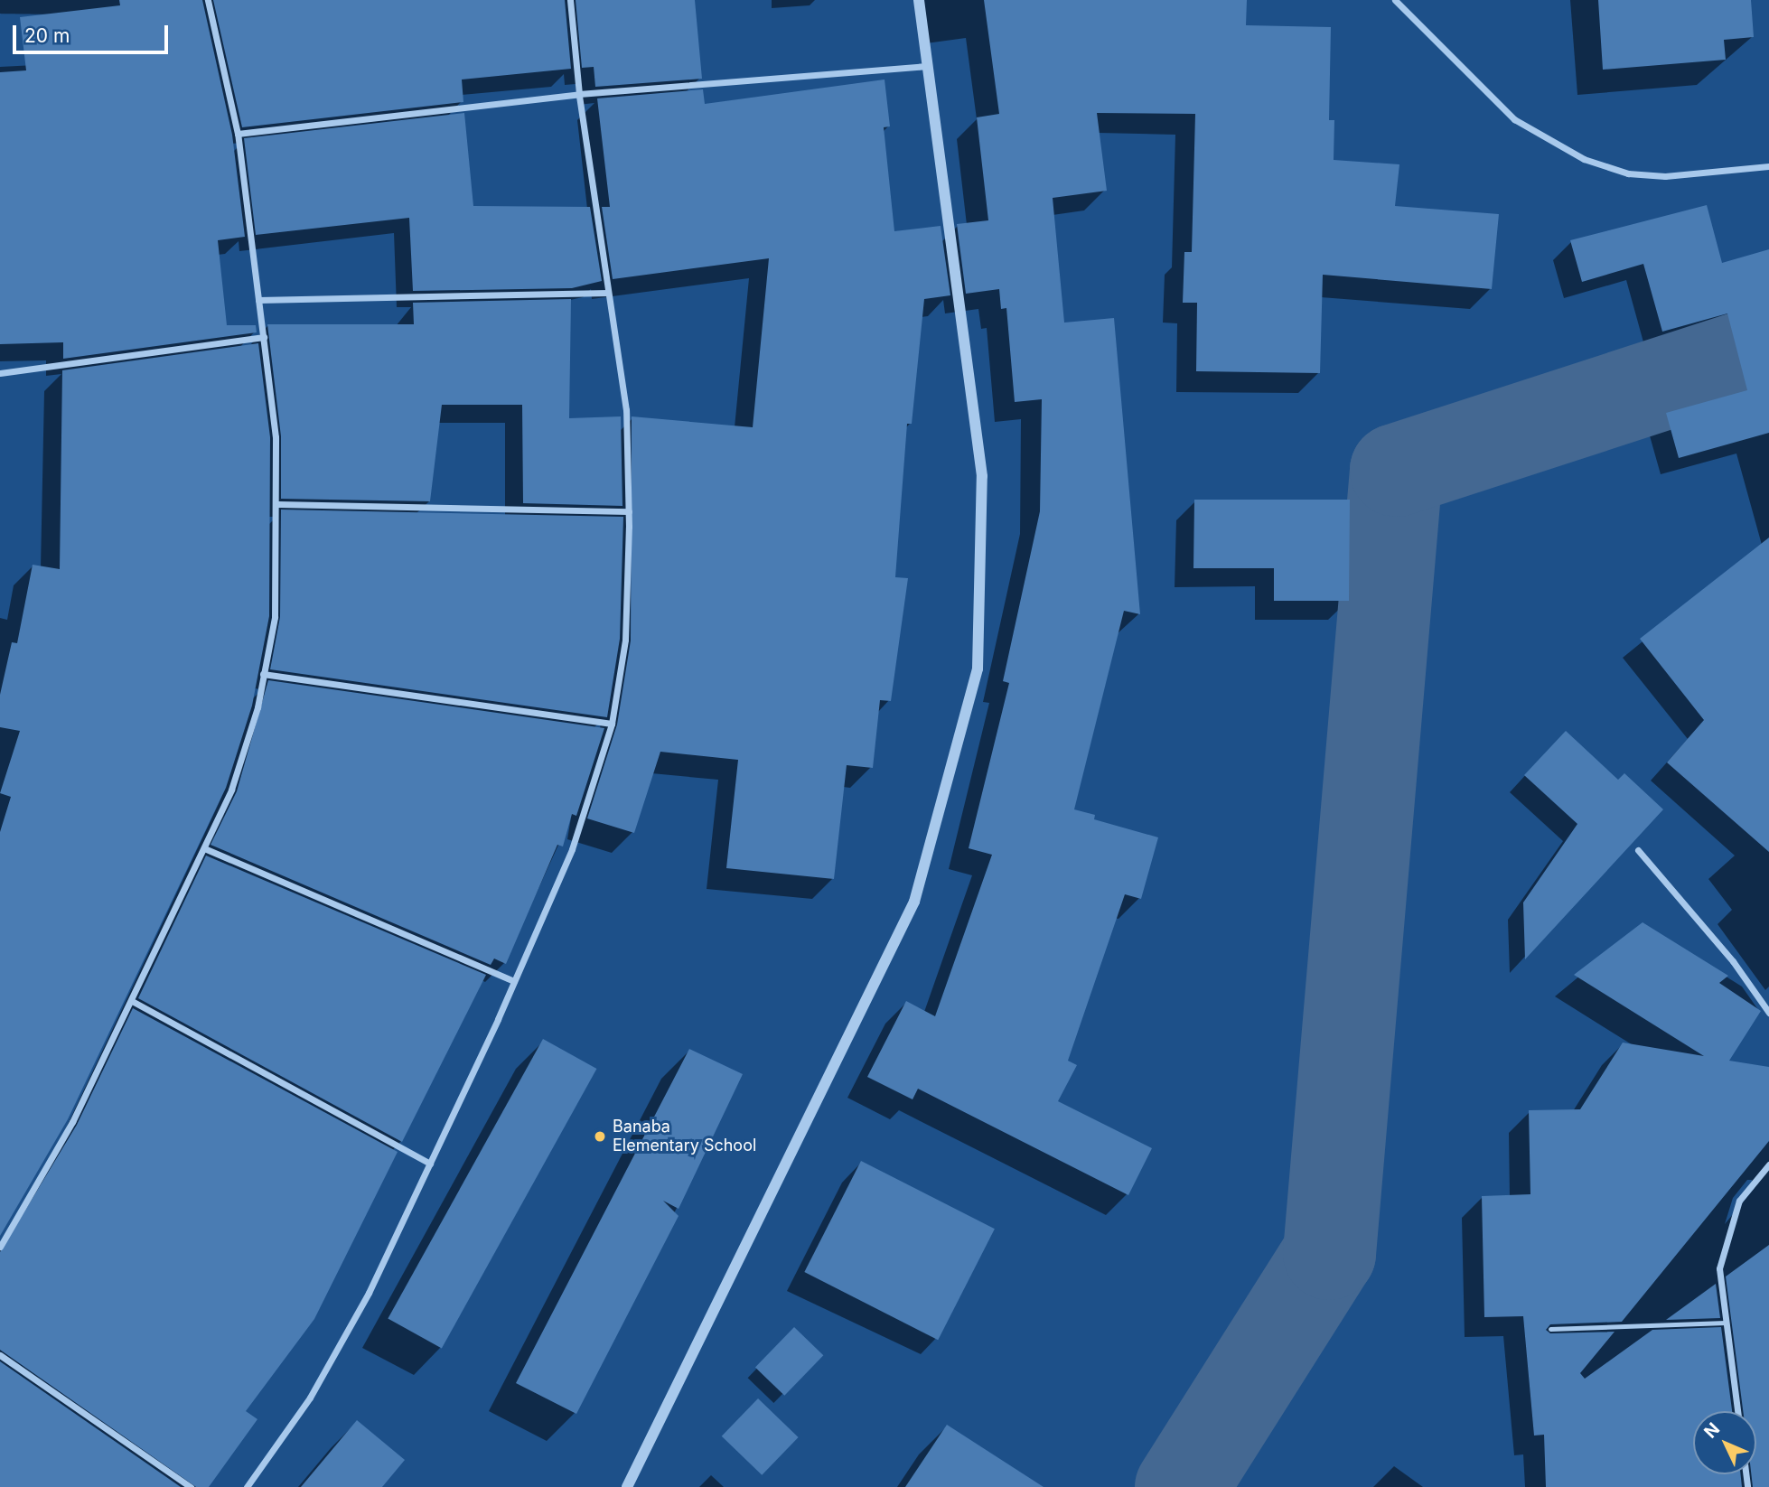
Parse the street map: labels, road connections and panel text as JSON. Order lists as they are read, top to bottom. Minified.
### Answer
{"places":["Banaba Elementary School"],"scale_bar":"20 m","north":"top left"}
